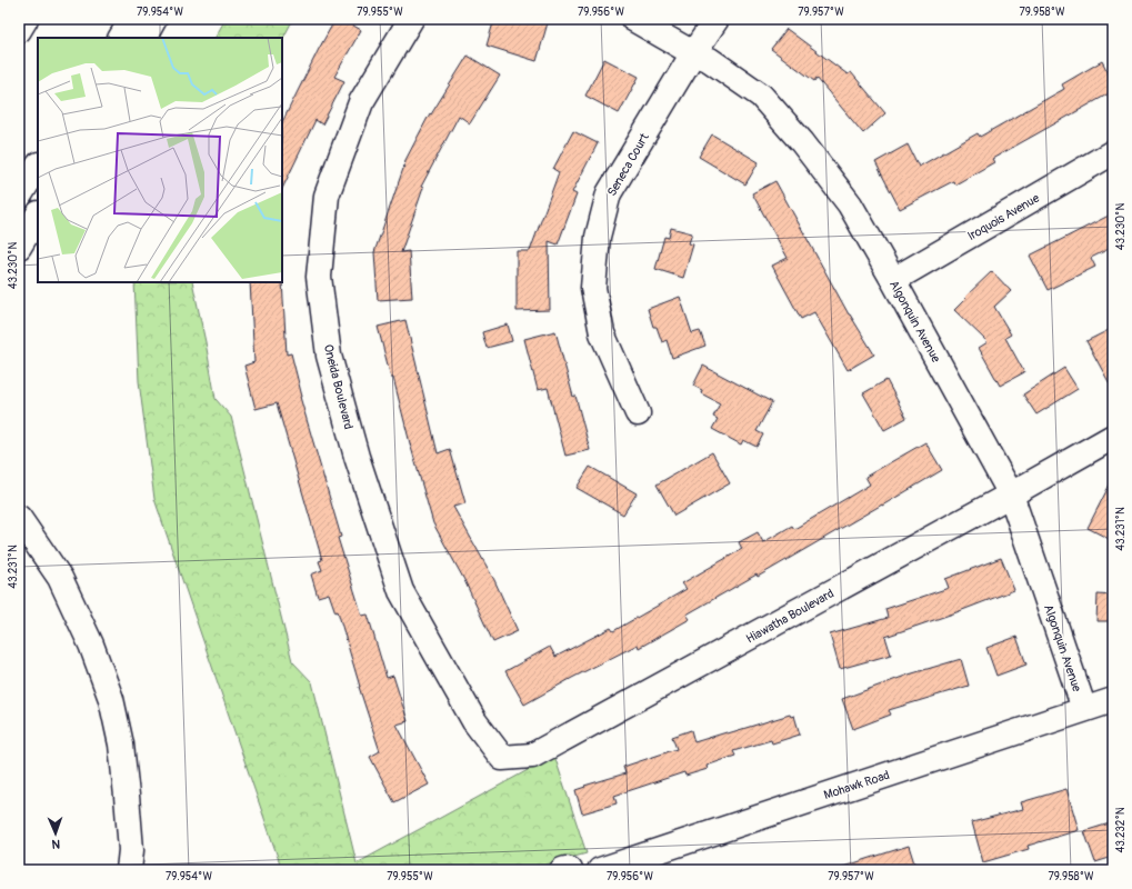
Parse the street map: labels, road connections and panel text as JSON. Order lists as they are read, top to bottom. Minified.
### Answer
{"streets":{"main road":["Seneca Court","Iroquois Avenue","Algonquin Avenue","Oneida Boulevard","Hiawatha Boulevard","Mohawk Road"]},"crossings":[["Seneca Court","Algonquin Avenue"],["Iroquois Avenue","Algonquin Avenue"],["Algonquin Avenue","Hiawatha Boulevard"],["Algonquin Avenue","Mohawk Road"],["Oneida Boulevard","Hiawatha Boulevard"]],"north":"bottom","coordinates":["79.954°W","79.955°W","79.956°W","79.957°W","79.958°W","43.230°N","43.231°N","43.232°N"]}
